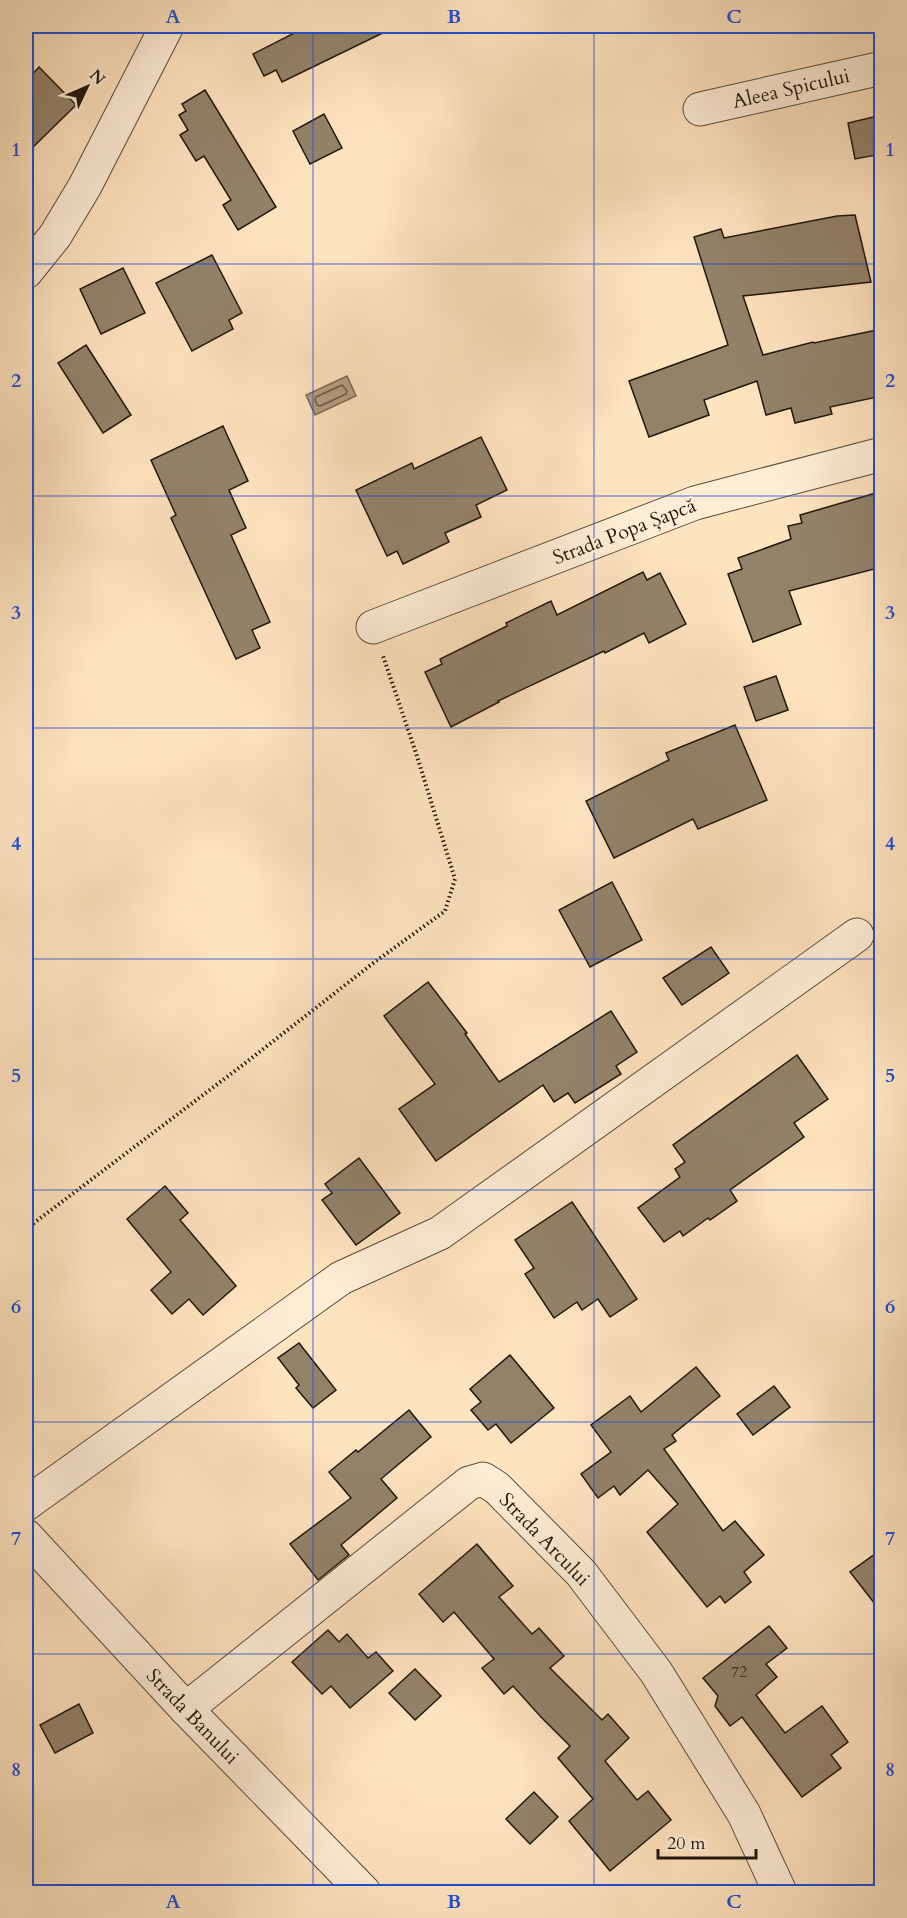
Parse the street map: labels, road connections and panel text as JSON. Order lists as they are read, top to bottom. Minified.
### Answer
{"streets":{"street":["Aleea Spicului","Strada Popa Șapcă","Strada Arcului","Strada Banului"]},"crossings":[["Strada Arcului","Strada Banului"]],"house_numbers":["72"],"scale_bar":"20 m","north":"top right","grid":{"columns":["A","B","C"],"rows":["1","2","3","4","5","6","7","8"]}}
